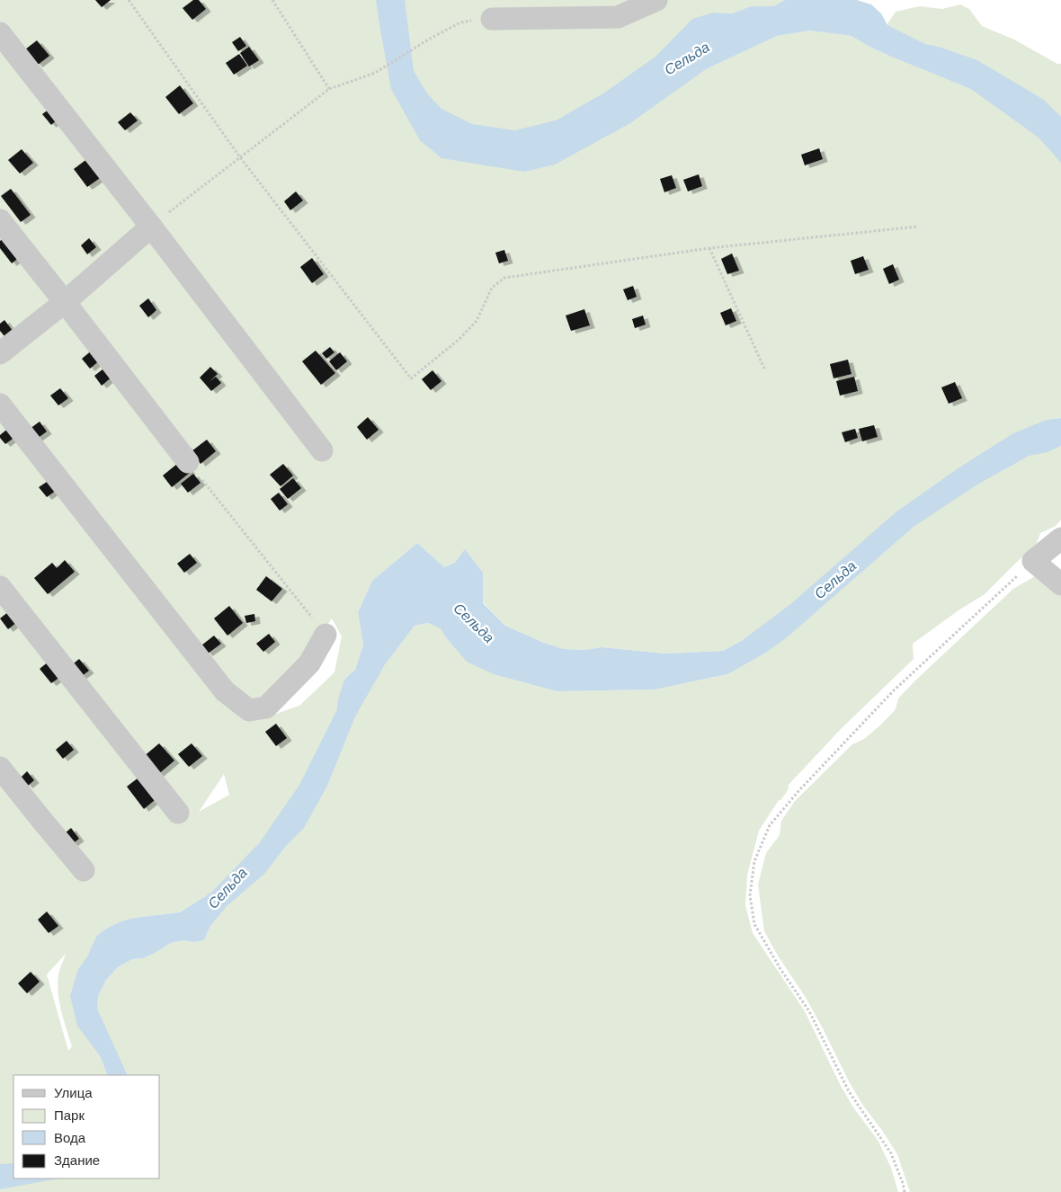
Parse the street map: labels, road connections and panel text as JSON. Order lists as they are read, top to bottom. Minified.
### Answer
{"water":["Сельда"],"legend":["Улица","Парк","Вода","Здание"]}
